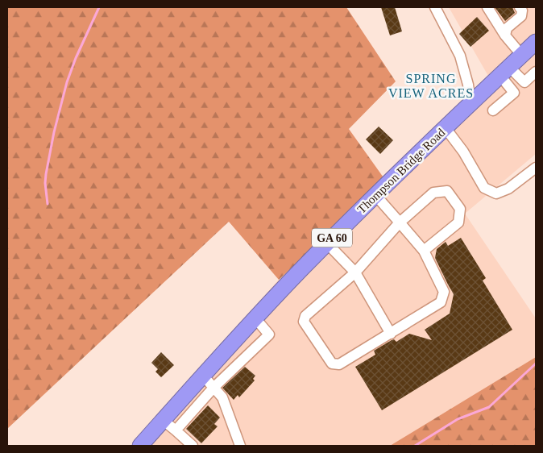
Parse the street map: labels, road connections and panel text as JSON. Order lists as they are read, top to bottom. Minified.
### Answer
{"streets":{"highway":["Thompson Bridge Road","GA 60"]},"districts":["SPRING VIEW ACRES"]}
